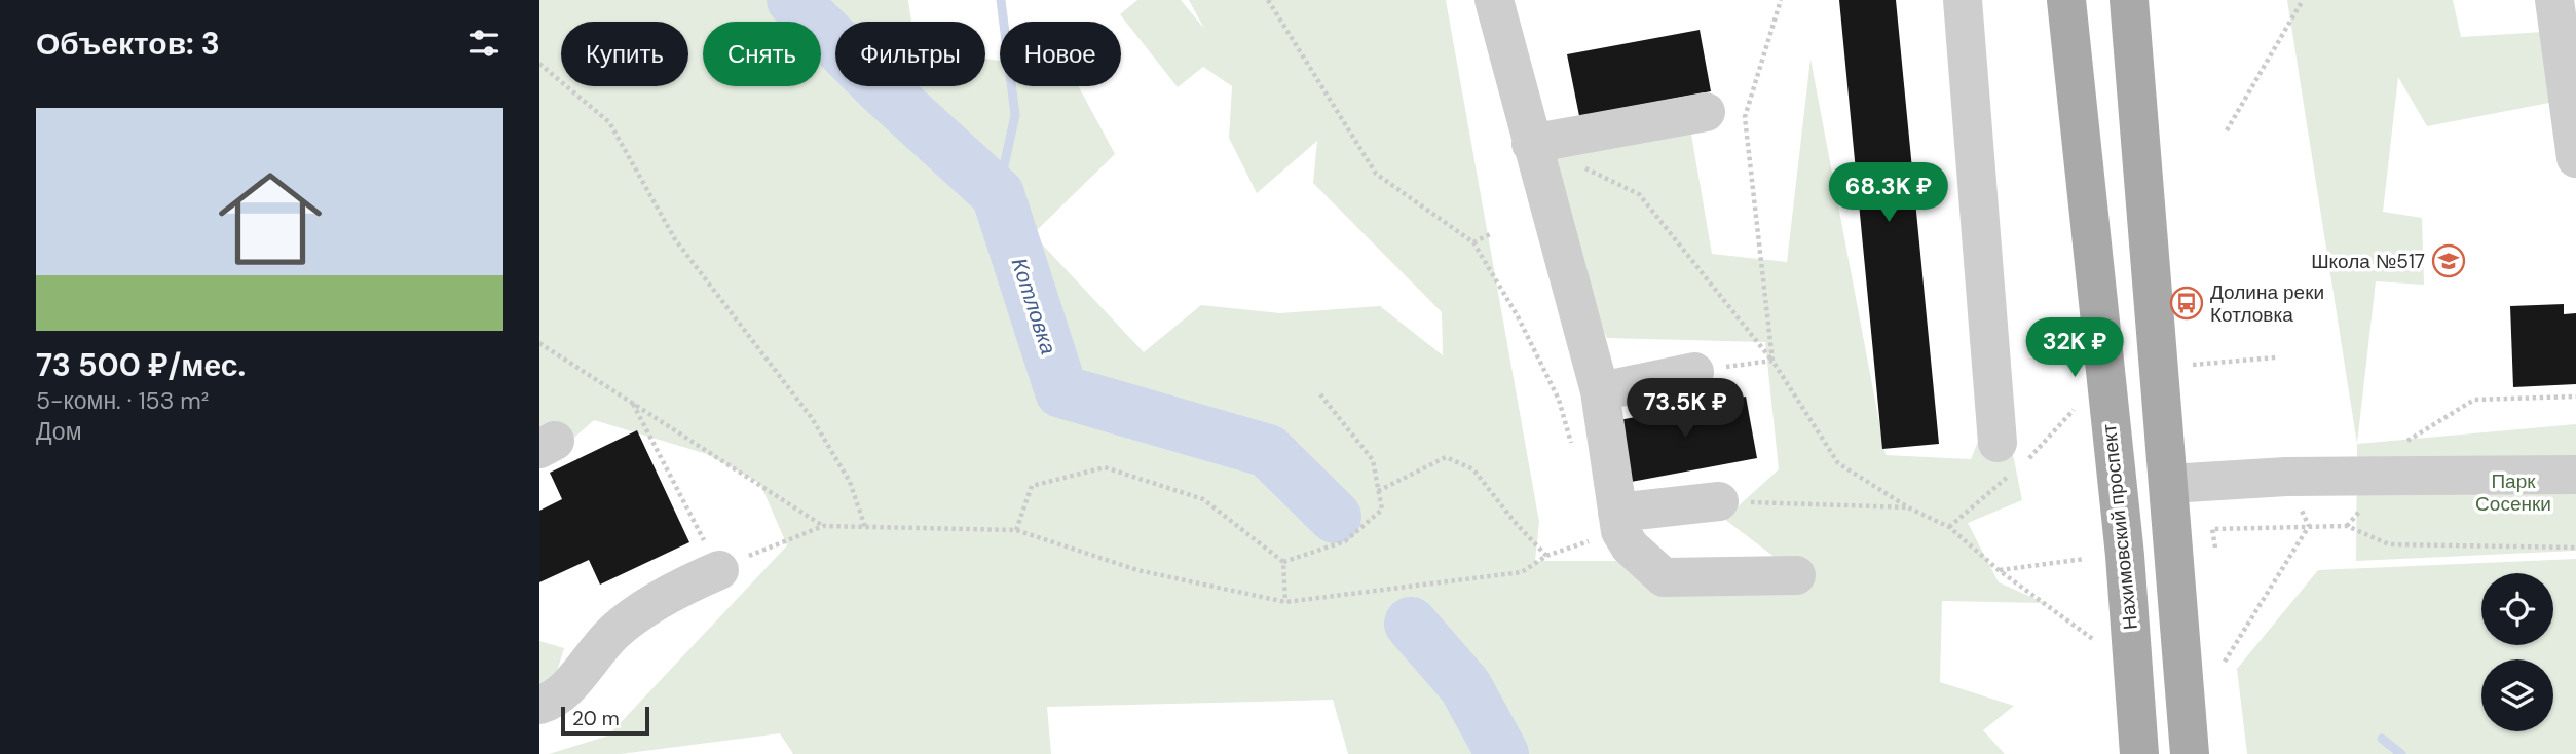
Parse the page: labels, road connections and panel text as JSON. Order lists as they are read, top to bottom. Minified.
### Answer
{"streets":{"main road":["Нахимовский проспект"]},"water":["Котловка"],"parks":["Парк Сосенки"],"places":{"school or university":["Школа №517"],"bus stop":["Долина реки Котловка"]},"scale_bar":"20 m","page":{"heading":"Объектов: 3","chip":["Купить","Снять","Фильтры","Новое"],"list":[{"name":"73 500 ₽/мес.","note":"5-комн. · 153 m² · Дом"}],"price":["68.3K ₽","32K ₽","73.5K ₽"],"scale":"20 m"}}
